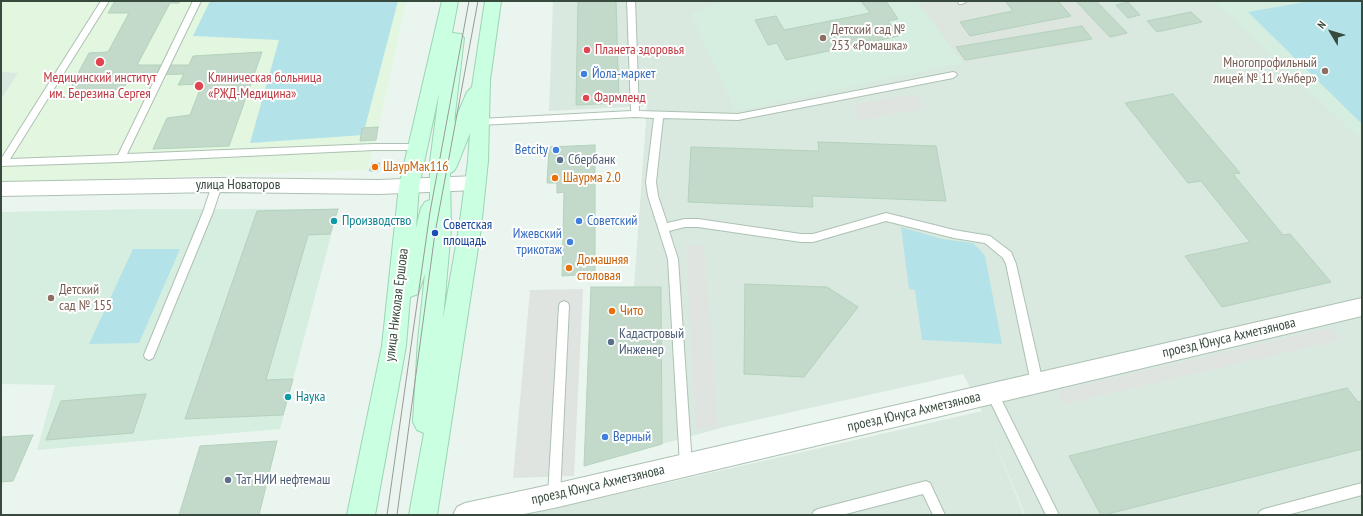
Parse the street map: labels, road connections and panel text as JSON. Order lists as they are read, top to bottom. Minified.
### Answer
{"streets":{"main road":["улица Николая Ершова"],"street":["улица Новаторов","проезд Юнуса Ахметзянова"]},"crossings":[["улица Новаторов","улица Николая Ершова"]],"places":["Детский сад № 253 «Ромашка»","Планета здоровья","Медицинский институт им. Березина Сергея","Многопрофильный лицей № 11 «Унбер»","Йола-маркет","Клиническая больница «РЖД-Медицина»","Фармленд","Betcity","Сбербанк","ШаурМак116","Шаурма 2.0","Производство","Советский","Советская площадь","Ижевский трикотаж","Домашняя столовая","Детский сад № 155","Чито","Кадастровый Инженер","Наука","Верный","Тат НИИ нефтемаш"],"north":"top left"}
